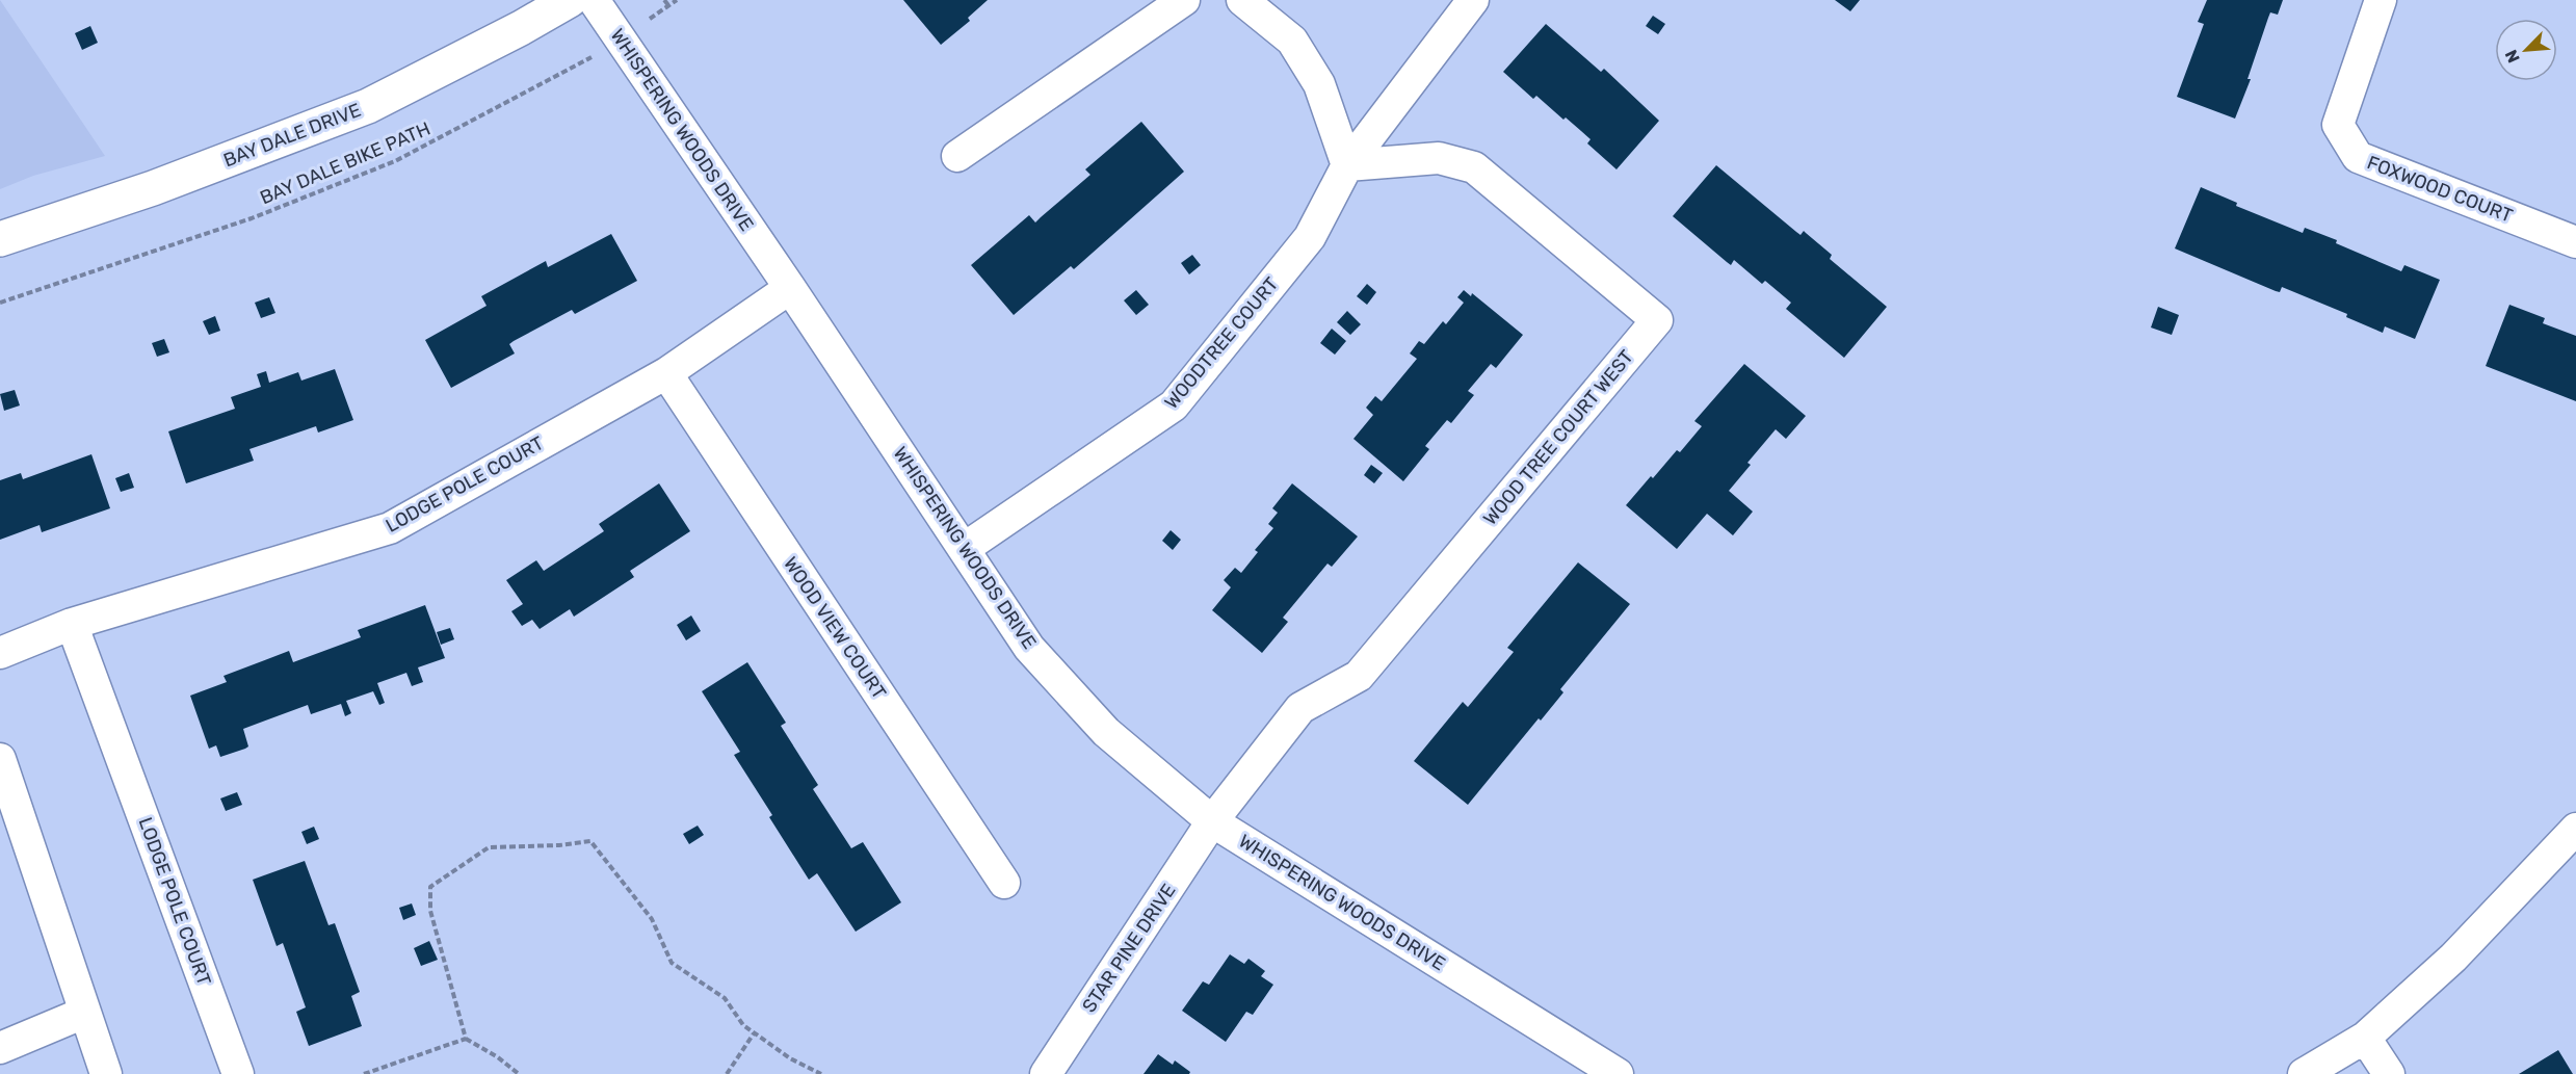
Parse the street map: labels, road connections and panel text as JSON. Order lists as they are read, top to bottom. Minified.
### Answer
{"streets":{"street":["WHISPERING WOODS DRIVE","BAY DALE DRIVE","FOXWOOD COURT","WOODTREE COURT","WOOD TREE COURT WEST","LODGE POLE COURT","WOOD VIEW COURT","STAR PINE DRIVE"],"path":["BAY DALE BIKE PATH"]},"crossings":[["WHISPERING WOODS DRIVE","BAY DALE BIKE PATH"],["WHISPERING WOODS DRIVE","WOODTREE COURT"],["WHISPERING WOODS DRIVE","WOOD TREE COURT WEST"],["WHISPERING WOODS DRIVE","LODGE POLE COURT"],["WHISPERING WOODS DRIVE","STAR PINE DRIVE"],["WOODTREE COURT","WOOD TREE COURT WEST"],["WOOD TREE COURT WEST","STAR PINE DRIVE"],["LODGE POLE COURT","WOOD VIEW COURT"]],"north":"bottom left"}
